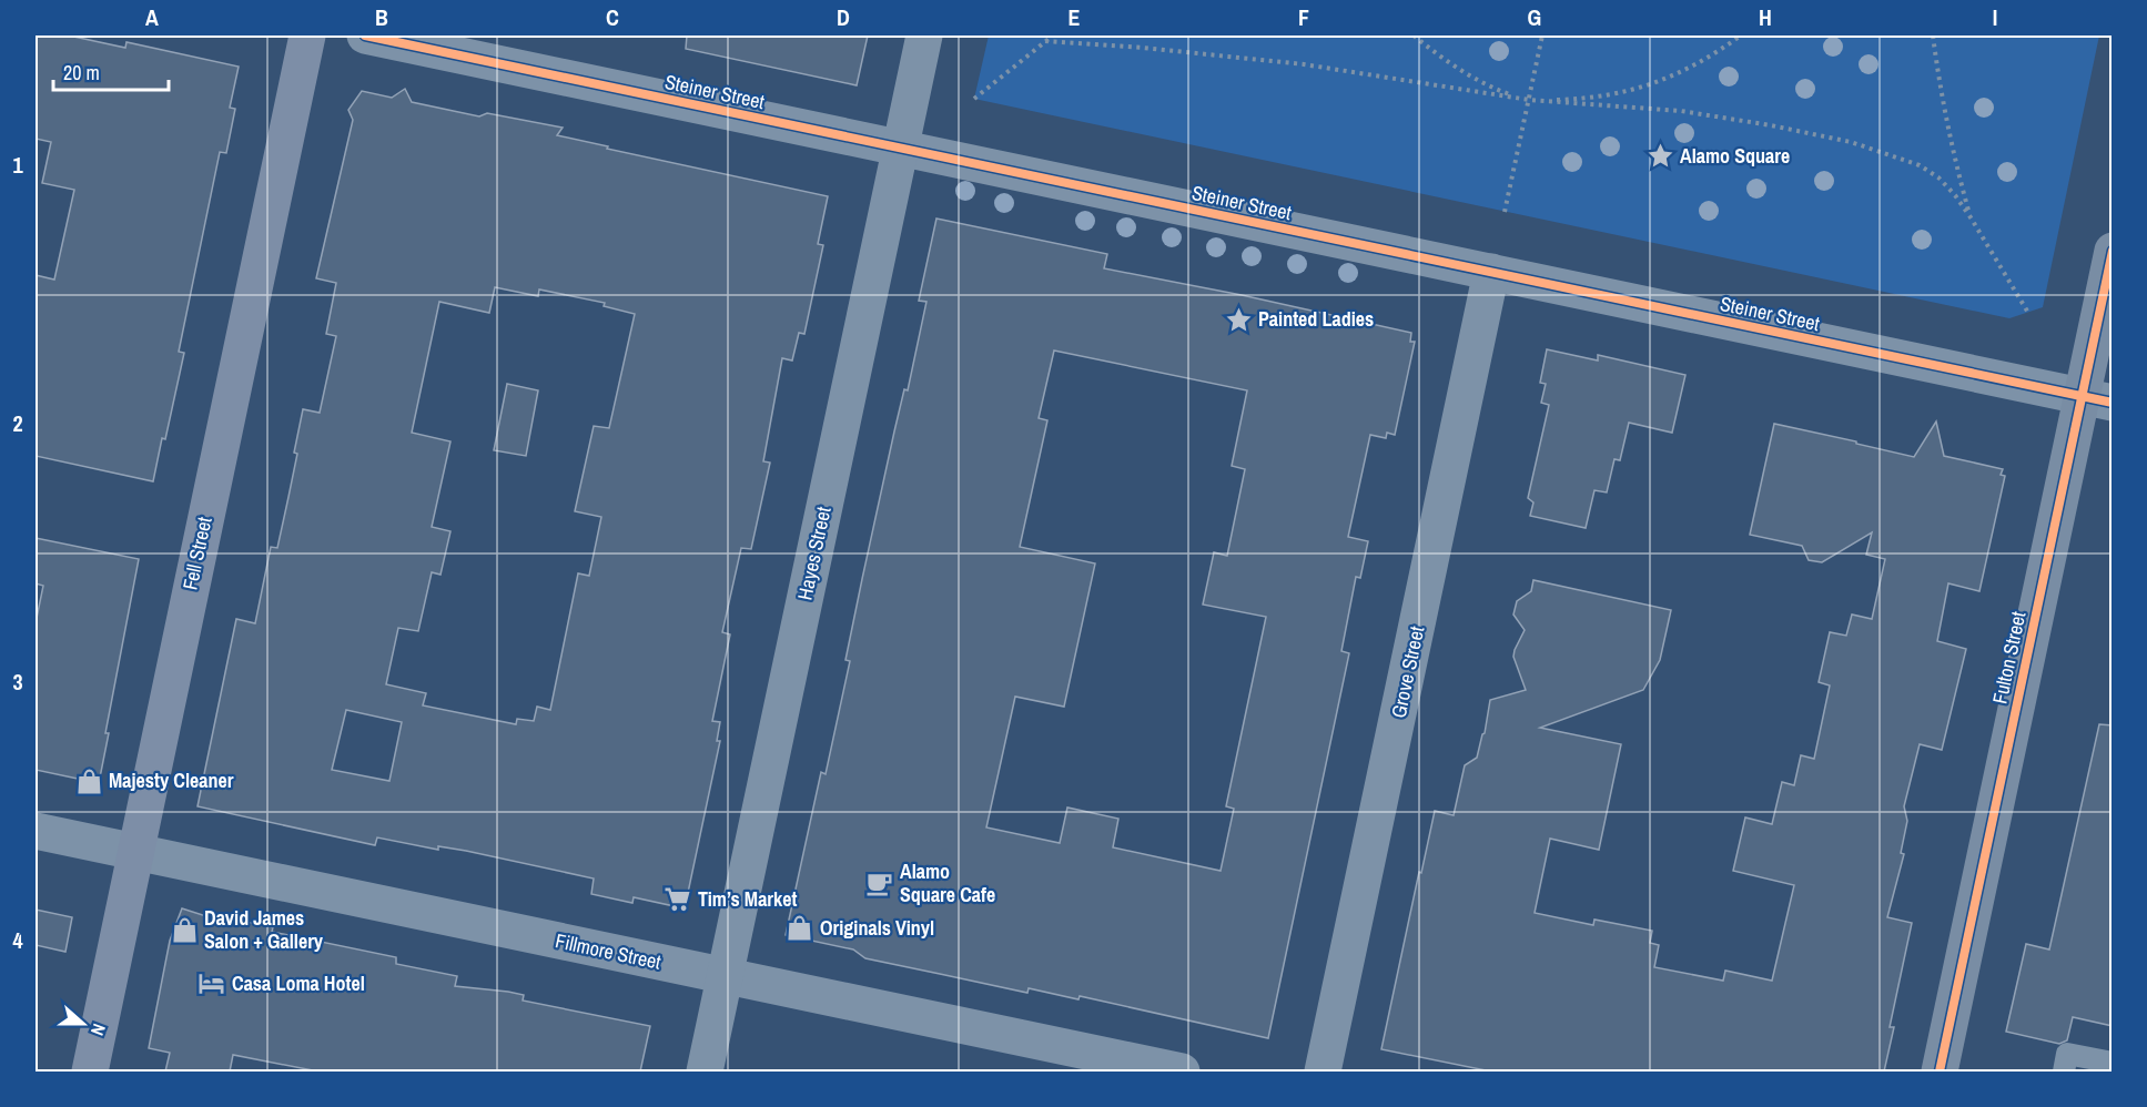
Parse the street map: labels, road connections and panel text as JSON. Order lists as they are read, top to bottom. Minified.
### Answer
{"streets":{"main road":["Fell Street"],"street":["Steiner Street","Hayes Street","Fulton Street","Grove Street","Fillmore Street"]},"crossings":[["Steiner Street","Hayes Street"],["Steiner Street","Fulton Street"],["Steiner Street","Grove Street"],["Fell Street","Fillmore Street"],["Hayes Street","Fillmore Street"]],"places":{"place":["Alamo Square","Painted Ladies"],"shop":["Majesty Cleaner","Originals Vinyl","David James Salon + Gallery"],"cafe":["Alamo Square Cafe"],"supermarket":["Tim’s Market"],"hotel":["Casa Loma Hotel"]},"scale_bar":"20 m","north":"right","grid":{"columns":["A","B","C","D","E","F","G","H","I"],"rows":["1","2","3","4"]}}
